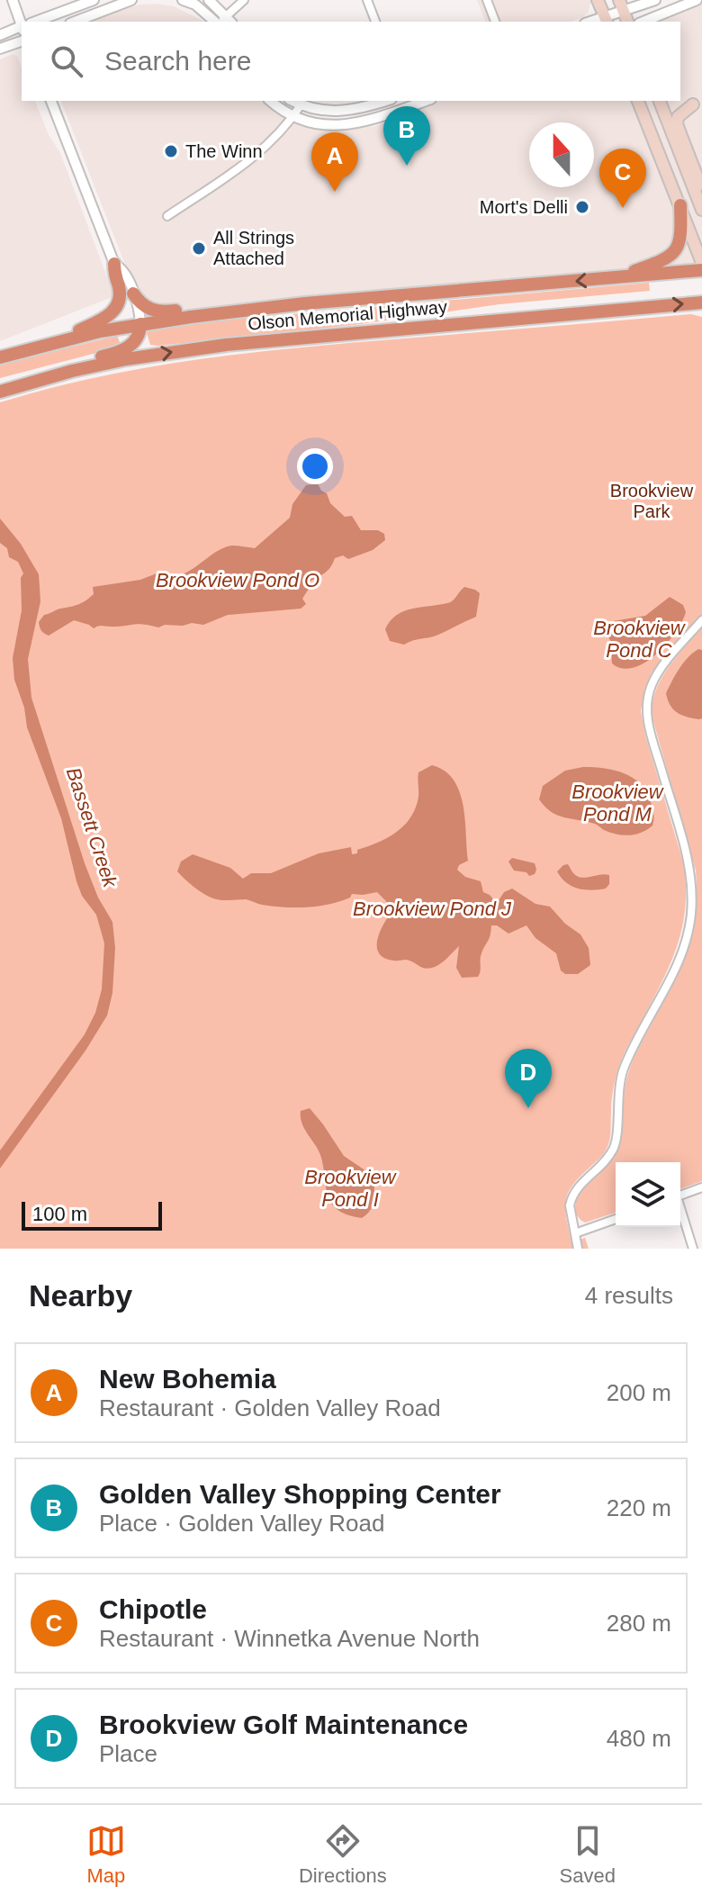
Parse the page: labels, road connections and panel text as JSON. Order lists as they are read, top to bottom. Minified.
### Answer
{"streets":{"highway":["Olson Memorial Highway"]},"water":["Brookview Pond O","Brookview Pond C","Brookview Pond M","Bassett Creek","Brookview Pond J","Brookview Pond I"],"parks":["Brookview Park"],"places":["The Winn","Mort's Delli","All Strings Attached"],"scale_bar":"100 m","north":"top","page":{"search":"Search here","pins":["B","A","C","D"],"scale":"100 m","heading":["Nearby","4 results"],"list":[{"mark":"A","name":"New Bohemia","note":"Restaurant · Golden Valley Road","value":"200 m"},{"mark":"B","name":"Golden Valley Shopping Center","note":"Place · Golden Valley Road","value":"220 m"},{"mark":"C","name":"Chipotle","note":"Restaurant · Winnetka Avenue North","value":"280 m"},{"mark":"D","name":"Brookview Golf Maintenance","note":"Place","value":"480 m"}],"nav":["Map","Directions","Saved"]}}
